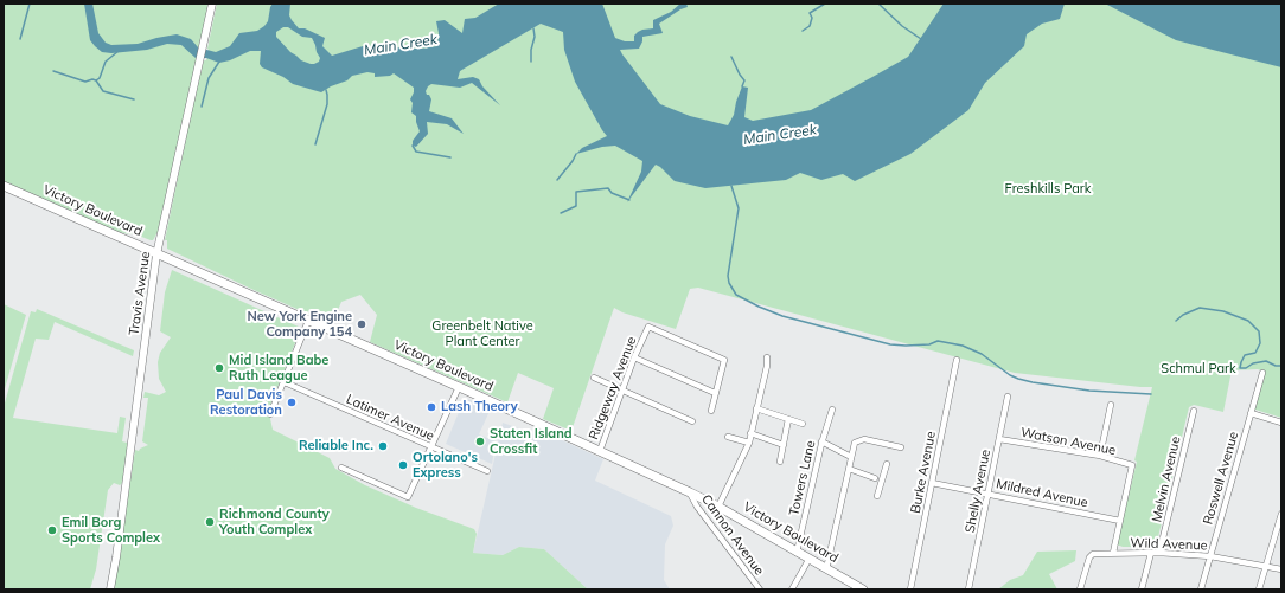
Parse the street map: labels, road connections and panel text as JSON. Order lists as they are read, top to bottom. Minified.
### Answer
{"streets":{"main road":["Victory Boulevard"],"street":["Travis Avenue","Ridgeway Avenue","Latimer Avenue","Watson Avenue","Burke Avenue","Towers Lane","Roswell Avenue","Melvin Avenue","Shelly Avenue","Mildred Avenue","Cannon Avenue","Wild Avenue"]},"crossings":[["Victory Boulevard","Travis Avenue"],["Victory Boulevard","Ridgeway Avenue"],["Victory Boulevard","Towers Lane"],["Victory Boulevard","Cannon Avenue"],["Watson Avenue","Shelly Avenue"],["Watson Avenue","Mildred Avenue"],["Burke Avenue","Mildred Avenue"],["Roswell Avenue","Wild Avenue"],["Melvin Avenue","Wild Avenue"],["Shelly Avenue","Mildred Avenue"]],"water":["Main Creek"],"parks":["Freshkills Park","Greenbelt Native Plant Center","Schmul Park"],"places":["New York Engine Company 154","Mid Island Babe Ruth League","Paul Davis Restoration","Lash Theory","Staten Island Crossfit","Reliable Inc.","Ortolano's Express","Richmond County Youth Complex","Emil Borg Sports Complex"]}
